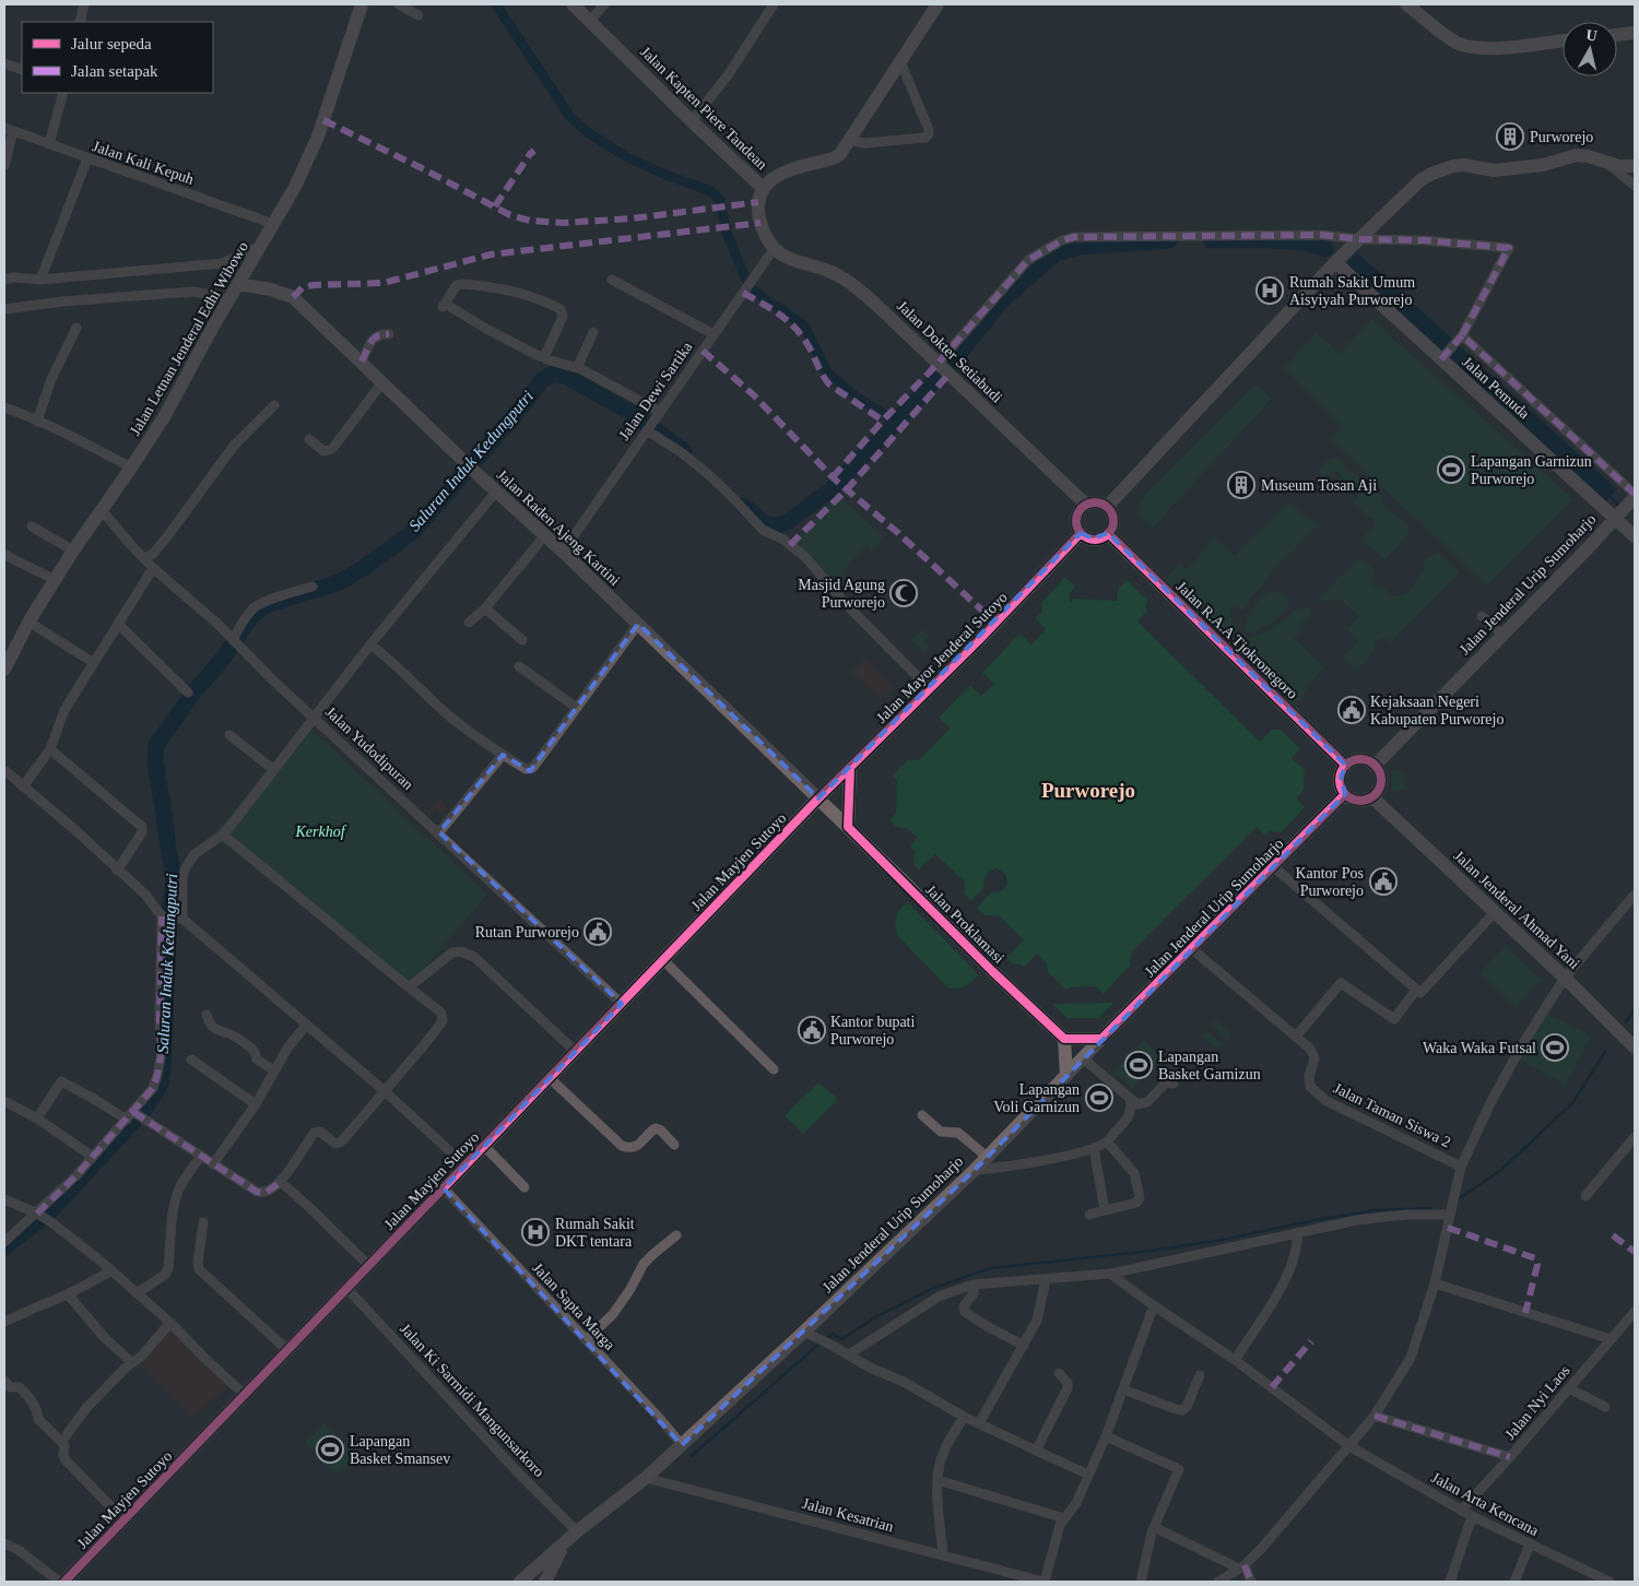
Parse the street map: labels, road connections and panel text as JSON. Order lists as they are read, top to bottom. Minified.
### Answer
{"streets":{"main road":["Jalan Kapten Piere Tandean","Jalan Letnan Jenderal Edhi Wibowo","Jalan Dokter Setiabudi","Jalan Pemuda","Jalan Raden Ajeng Kartini","Jalan Jenderal Urip Sumoharjo","Jalan R.A.A Tjokronegoro","Jalan Mayor Jenderal Sutoyo","Jalan Mayjen Sutoyo","Jalan Jenderal Ahmad Yani","Jalan Proklamasi"],"street":["Jalan Kali Kepuh","Jalan Dewi Sartika","Jalan Yudodipuran","Jalan Taman Siswa 2","Jalan Sapta Marga","Jalan Ki Sarmidi Mangunsarkoro","Jalan Nyi Laos","Jalan Arta Kencana","Jalan Kesatrian"]},"crossings":[["Jalan Kali Kepuh","Jalan Letnan Jenderal Edhi Wibowo"],["Jalan Letnan Jenderal Edhi Wibowo","Jalan Raden Ajeng Kartini"],["Jalan Letnan Jenderal Edhi Wibowo","Jalan Yudodipuran"],["Jalan Dokter Setiabudi","Jalan Dewi Sartika"],["Jalan Dokter Setiabudi","Jalan R.A.A Tjokronegoro"],["Jalan Dokter Setiabudi","Jalan Mayor Jenderal Sutoyo"],["Jalan Pemuda","Jalan Jenderal Urip Sumoharjo"],["Jalan Dewi Sartika","Jalan Raden Ajeng Kartini"],["Jalan Raden Ajeng Kartini","Jalan Mayor Jenderal Sutoyo"],["Jalan Raden Ajeng Kartini","Jalan Mayjen Sutoyo"],["Jalan Raden Ajeng Kartini","Jalan Proklamasi"],["Jalan Jenderal Urip Sumoharjo","Jalan R.A.A Tjokronegoro"],["Jalan Jenderal Urip Sumoharjo","Jalan Jenderal Ahmad Yani"],["Jalan Jenderal Urip Sumoharjo","Jalan Taman Siswa 2"],["Jalan Jenderal Urip Sumoharjo","Jalan Sapta Marga"],["Jalan Jenderal Urip Sumoharjo","Jalan Ki Sarmidi Mangunsarkoro"],["Jalan Jenderal Urip Sumoharjo","Jalan Kesatrian"],["Jalan R.A.A Tjokronegoro","Jalan Mayor Jenderal Sutoyo"],["Jalan R.A.A Tjokronegoro","Jalan Jenderal Ahmad Yani"],["Jalan Mayor Jenderal Sutoyo","Jalan Mayjen Sutoyo"],["Jalan Mayor Jenderal Sutoyo","Jalan Proklamasi"],["Jalan Yudodipuran","Jalan Mayjen Sutoyo"],["Jalan Mayjen Sutoyo","Jalan Proklamasi"],["Jalan Mayjen Sutoyo","Jalan Sapta Marga"],["Jalan Mayjen Sutoyo","Jalan Ki Sarmidi Mangunsarkoro"],["Jalan Nyi Laos","Jalan Arta Kencana"]],"districts":["Purworejo"],"water":["Saluran Induk Kedungputri"],"parks":["Kerkhof"],"places":{"building":["Purworejo","Museum Tosan Aji"],"hospital":["Rumah Sakit Umum Aisyiyah Purworejo","Rumah Sakit DKT tentara"],"sports":["Lapangan Garnizun Purworejo","Waka Waka Futsal","Lapangan Basket Garnizun","Lapangan Voli Garnizun","Lapangan Basket Smansev"],"mosque":["Masjid Agung Purworejo"],"public building":["Kejaksaan Negeri Kabupaten Purworejo","Kantor Pos Purworejo","Rutan Purworejo","Kantor bupati Purworejo"]},"legend":["Jalur sepeda","Jalan setapak"],"north":"top"}
